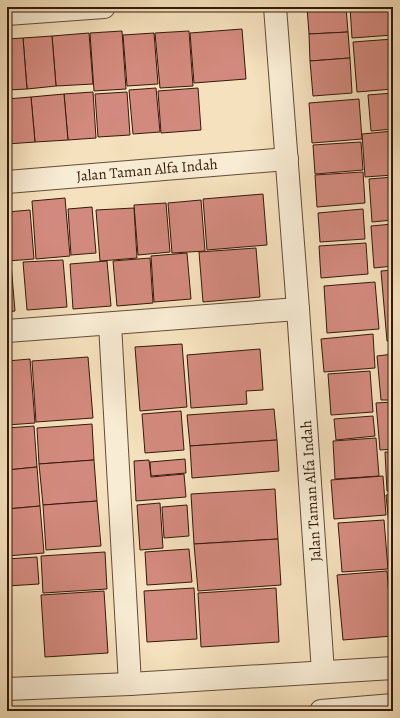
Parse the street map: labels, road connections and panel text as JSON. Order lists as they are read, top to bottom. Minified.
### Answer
{"streets":{"street":["Jalan Taman Alfa Indah"]}}
